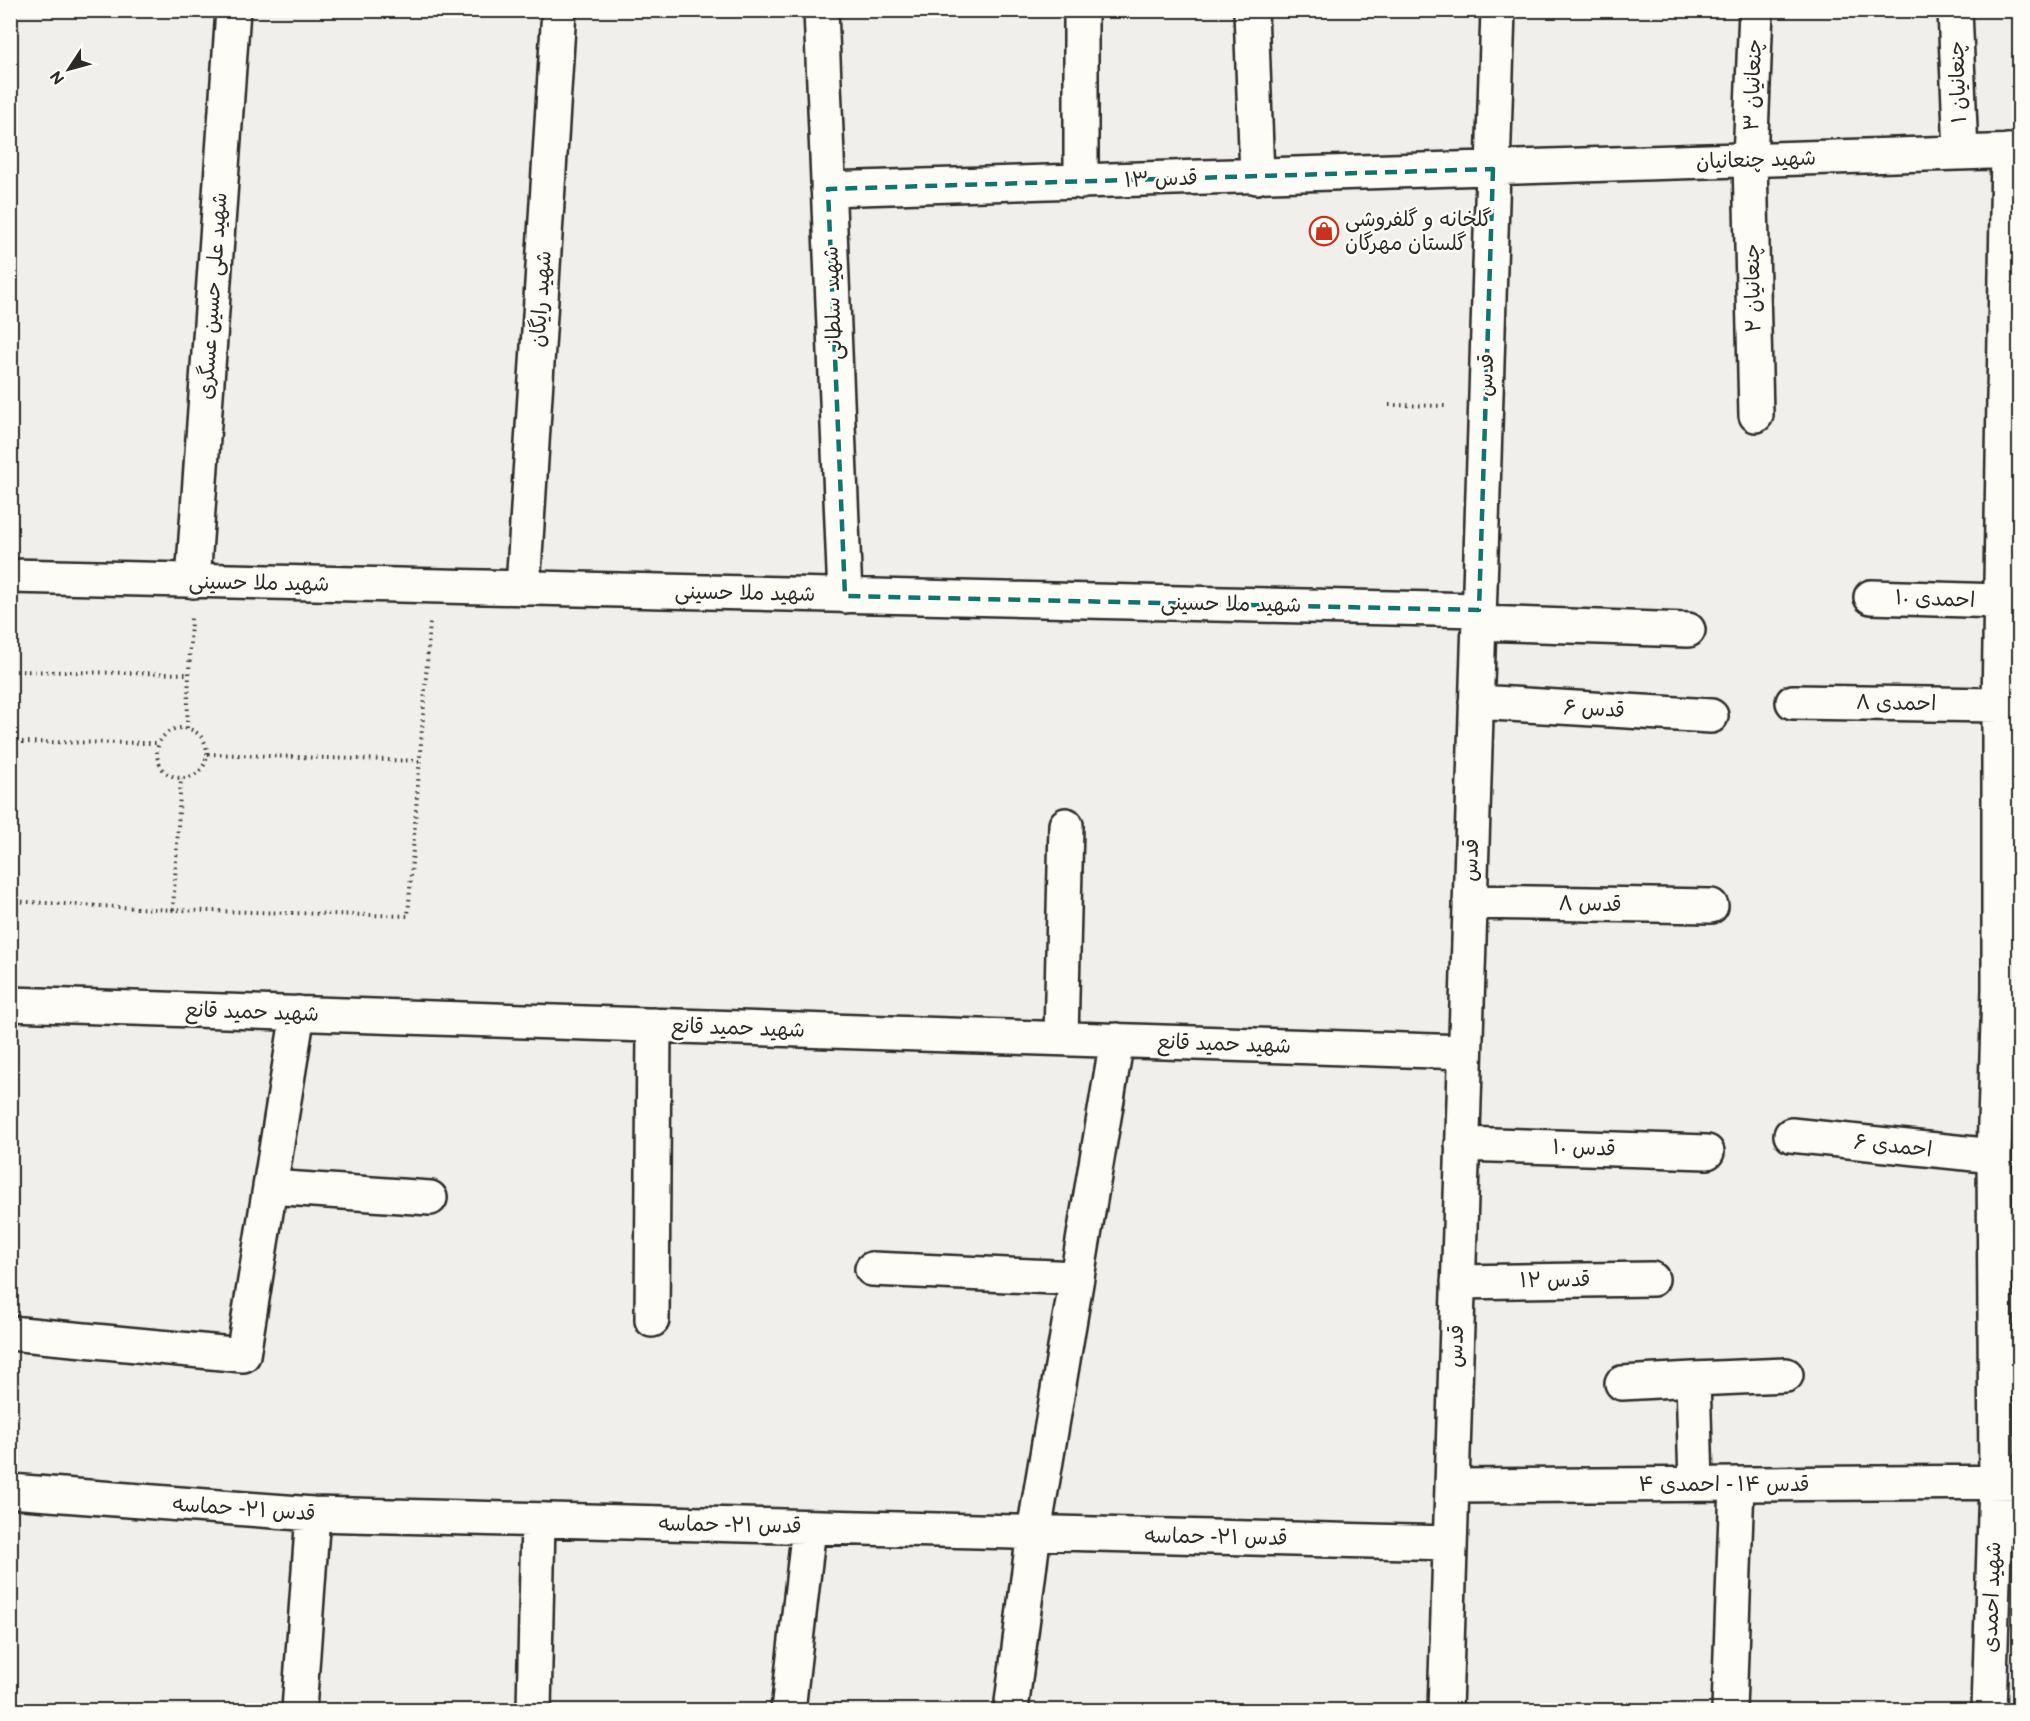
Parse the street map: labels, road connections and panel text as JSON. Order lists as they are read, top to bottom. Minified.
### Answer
{"streets":{"street":["چنعانیان ۱","چنعانیان ۳","شهید چنعانیان","قدس ۱۳","چنعانیان ۲","شهید علی حسین عسگری","شهید رایگان","شهید سلطانی","قدس","شهید ملا حسینی","احمدی ۱۰","احمدی ۸","قدس ۶","قدس ۸","شهید حمید قانع","احمدی ۶","قدس ۱۰","قدس ۱۲","قدس ۱۴ - احمدی ۴","قدس ۲۱- حماسه","شهید احمدی"]},"crossings":[["چنعانیان ۱","شهید چنعانیان"],["چنعانیان ۳","شهید چنعانیان"],["چنعانیان ۳","چنعانیان ۲"],["شهید چنعانیان","قدس ۱۳"],["شهید چنعانیان","چنعانیان ۲"],["شهید چنعانیان","قدس"],["شهید چنعانیان","شهید احمدی"],["قدس ۱۳","شهید سلطانی"],["قدس ۱۳","قدس"],["شهید علی حسین عسگری","شهید ملا حسینی"],["شهید رایگان","شهید ملا حسینی"],["شهید سلطانی","شهید ملا حسینی"],["قدس","شهید ملا حسینی"],["قدس","قدس ۶"],["قدس","قدس ۸"],["قدس","شهید حمید قانع"],["قدس","قدس ۱۰"],["قدس","قدس ۱۲"],["قدس","قدس ۱۴ - احمدی ۴"],["قدس","قدس ۲۱- حماسه"],["احمدی ۱۰","شهید احمدی"],["احمدی ۸","شهید احمدی"],["احمدی ۶","شهید احمدی"],["قدس ۱۴ - احمدی ۴","شهید احمدی"]],"places":{"shop":["گلخانه و گلفروشی گلستان مهرگان"]},"north":"bottom left"}
